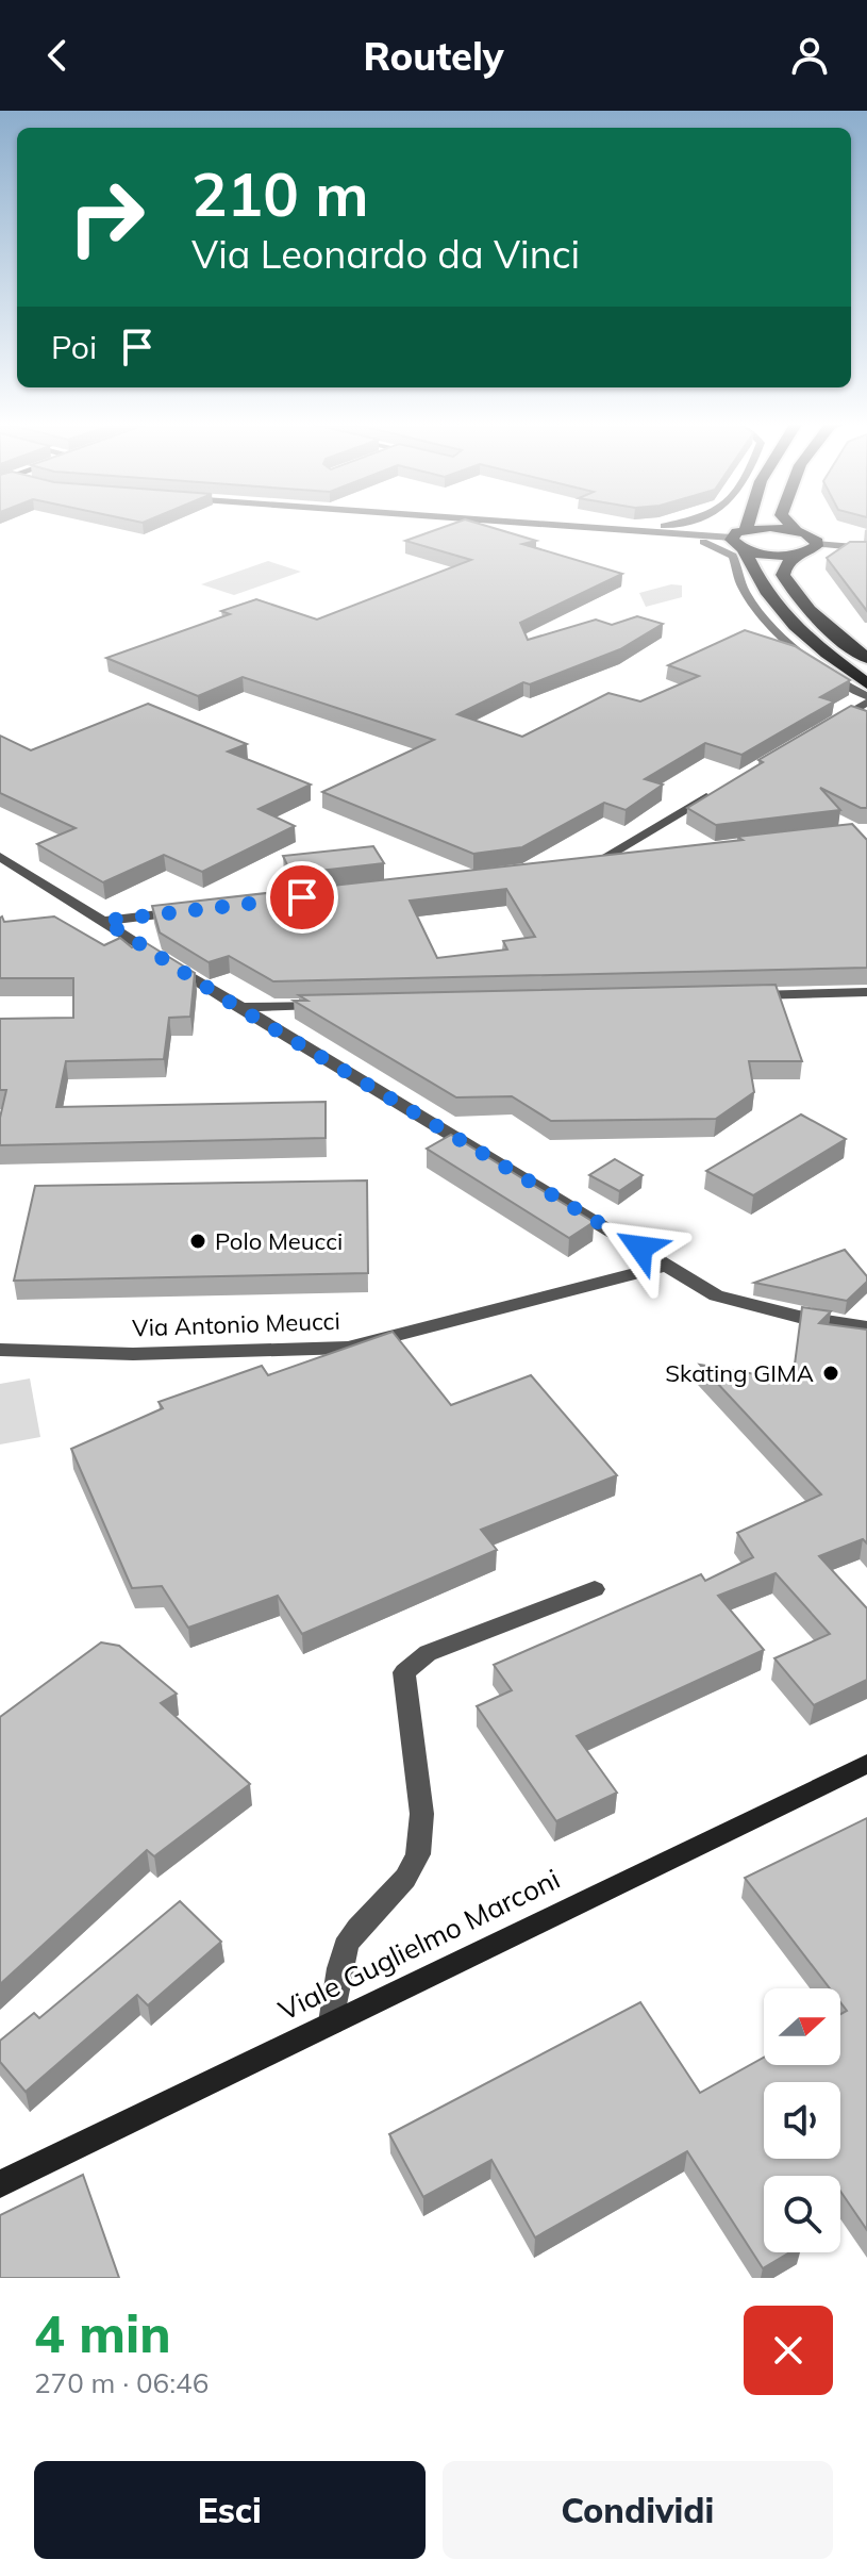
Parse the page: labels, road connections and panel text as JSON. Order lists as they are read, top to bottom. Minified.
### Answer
{"streets":{"street":["Via Antonio Meucci","Viale Guglielmo Marconi"]},"places":["Polo Meucci","Skating GIMA"],"north":"right","page":{"header":"Routely","turn":["210 m","Via Leonardo da Vinci"],"then":"Poi","heading":["4 min","270 m · 06:46"],"buttons":["Esci","Condividi"]}}
